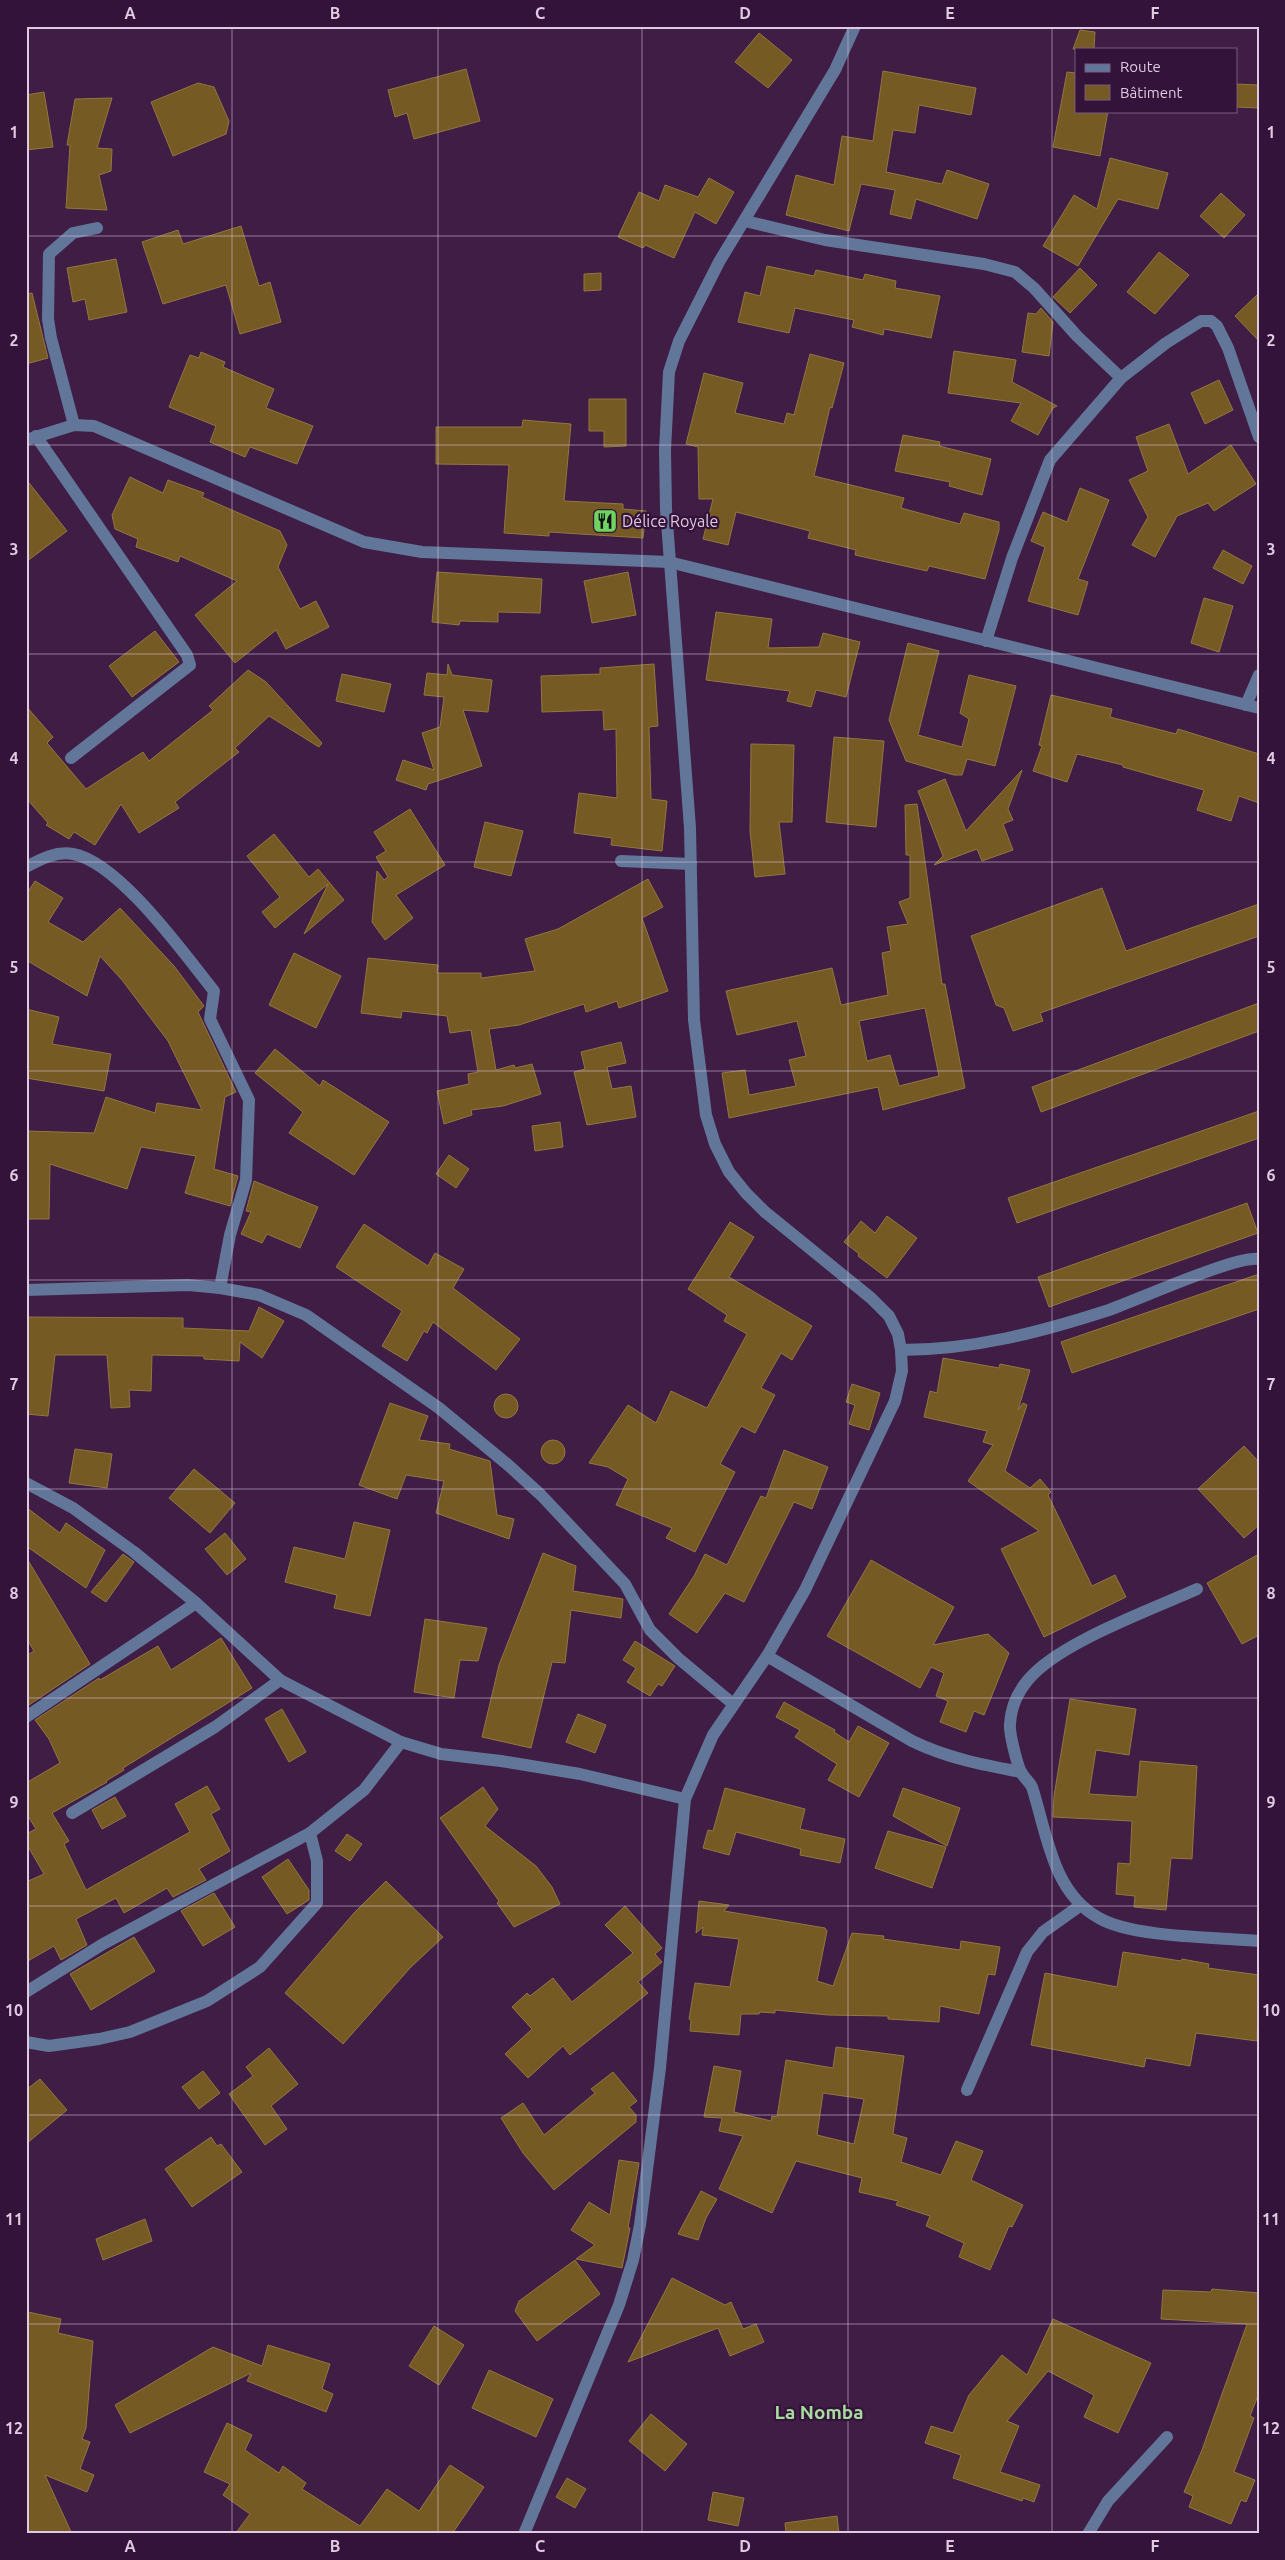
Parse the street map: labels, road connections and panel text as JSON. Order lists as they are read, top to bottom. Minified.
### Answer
{"districts":["La Nomba"],"places":{"restaurant":["Délice Royale"]},"legend":["Route","Bâtiment"],"grid":{"columns":["A","B","C","D","E","F"],"rows":["1","2","3","4","5","6","7","8","9","10","11","12"]}}
